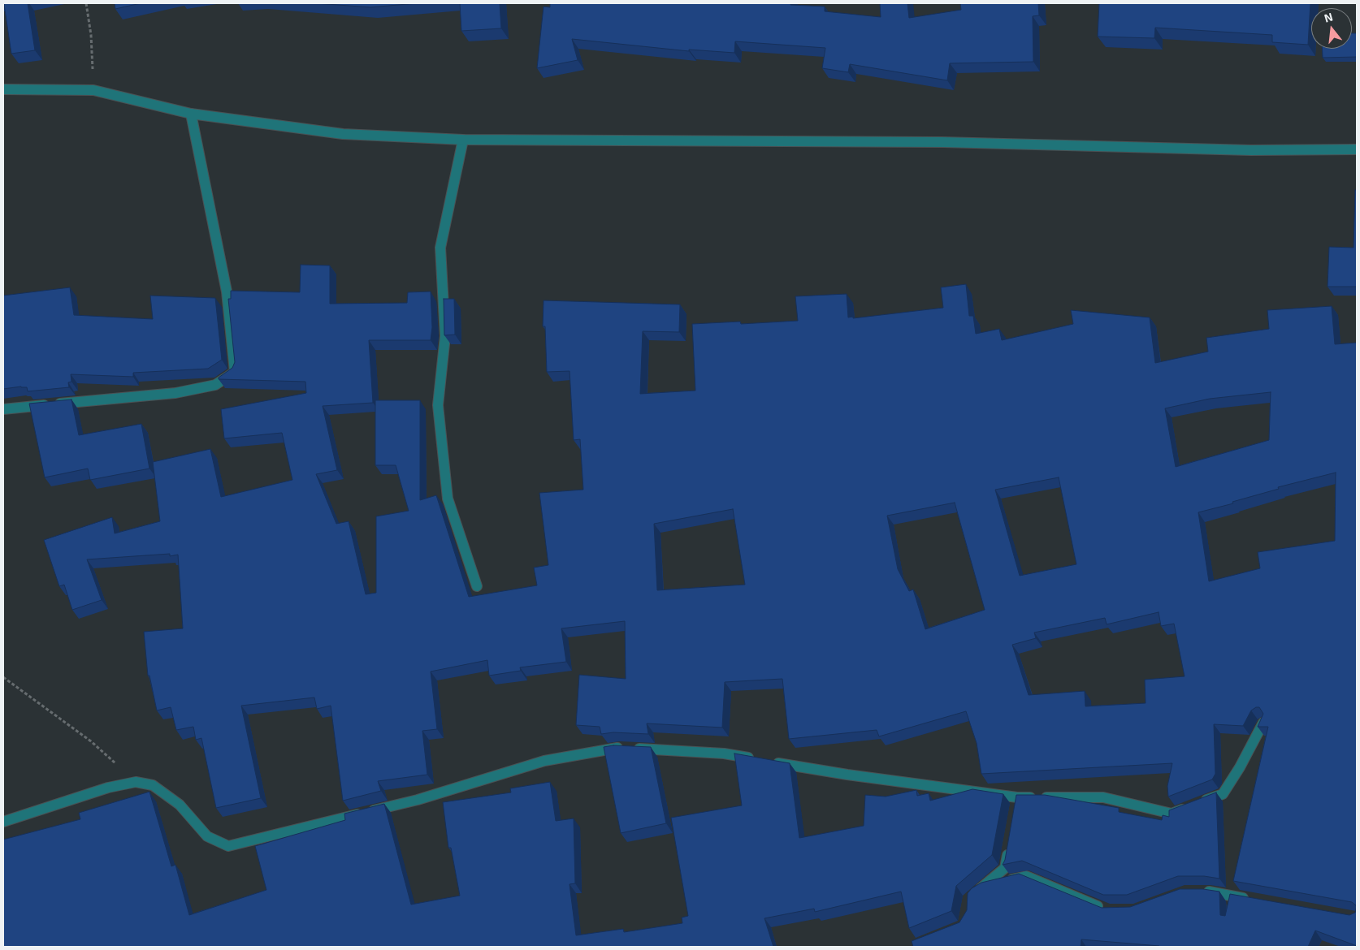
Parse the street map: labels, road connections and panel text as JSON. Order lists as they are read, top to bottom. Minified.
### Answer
{"north":"top"}
